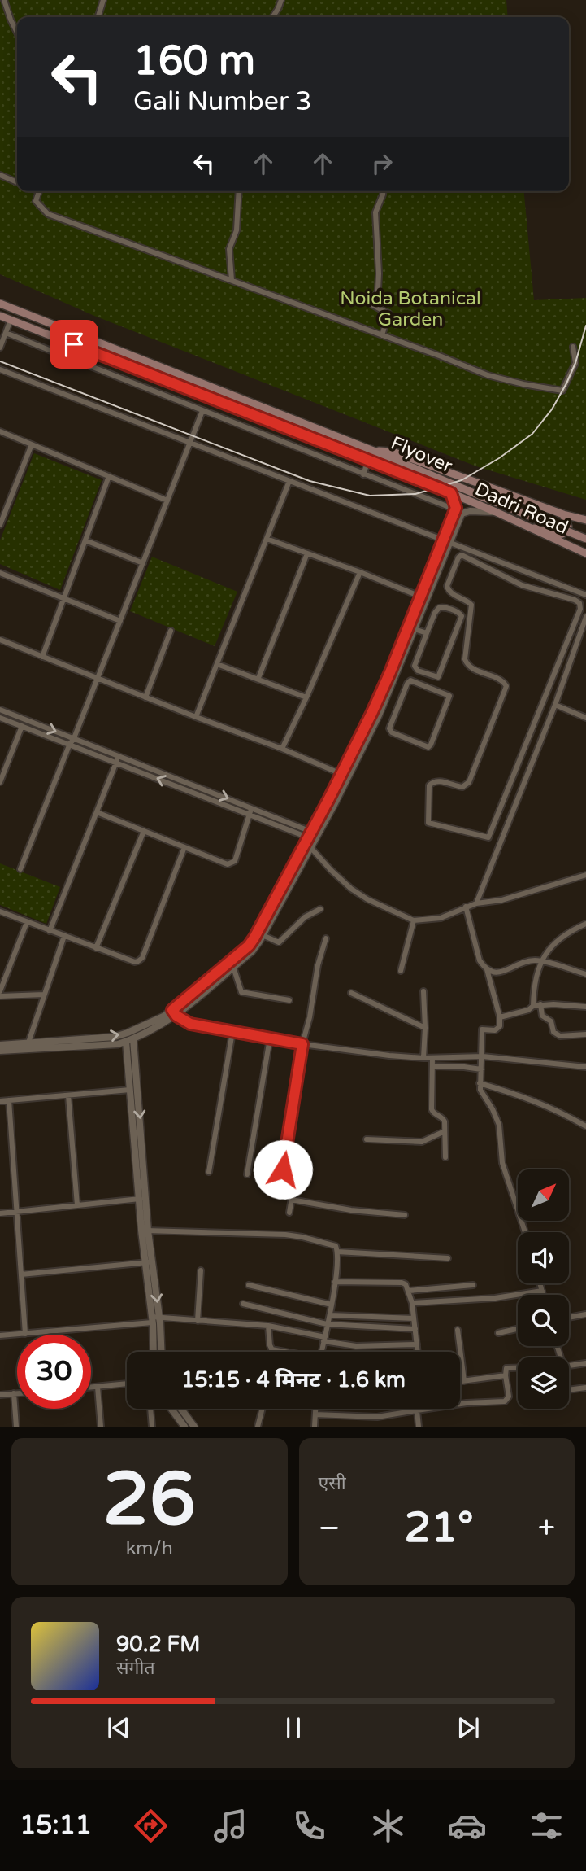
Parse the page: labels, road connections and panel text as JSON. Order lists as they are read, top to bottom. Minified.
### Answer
{"streets":{"main road":["Flyover","Dadri Road"]},"parks":["Noida Botanical Garden"],"north":"top right","page":{"turn":["160 m","Gali Number 3"],"limit":"30","trip":"15:15 · 4 मिनट · 1.6 km","tile":[["26","km/h"],"एसी"],"heat":["−","21°","+"],"song":["90.2 FM","संगीत"],"tabs":"15:11"}}
